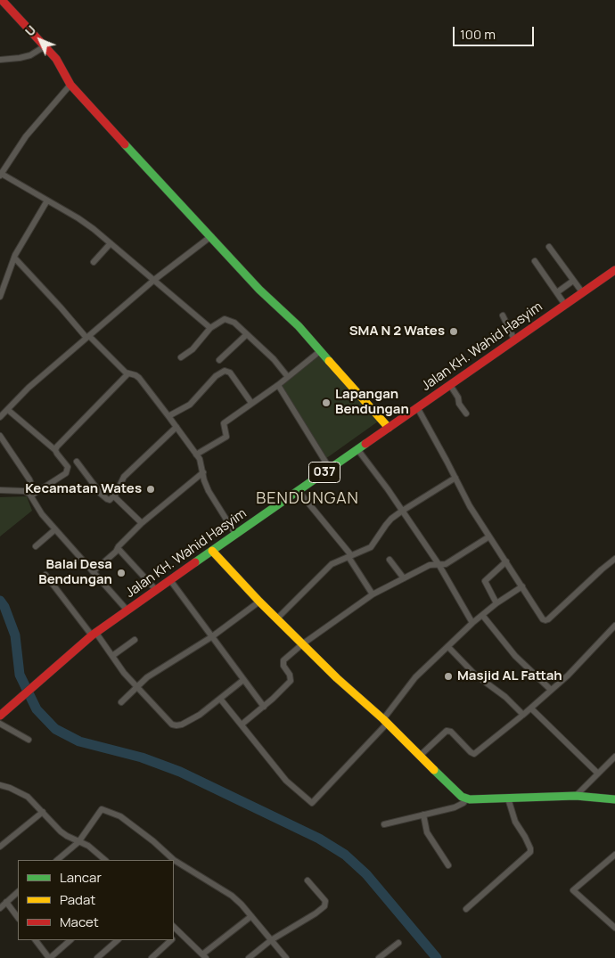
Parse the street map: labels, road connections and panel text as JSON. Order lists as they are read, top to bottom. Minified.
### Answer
{"streets":{"street":["Jalan KH. Wahid Hasyim","037"]},"districts":["BENDUNGAN"],"places":["SMA N 2 Wates","Lapangan Bendungan","Kecamatan Wates","Balai Desa Bendungan","Masjid AL Fattah"],"legend":["Lancar","Padat","Macet"],"scale_bar":"100 m","north":"top left"}
